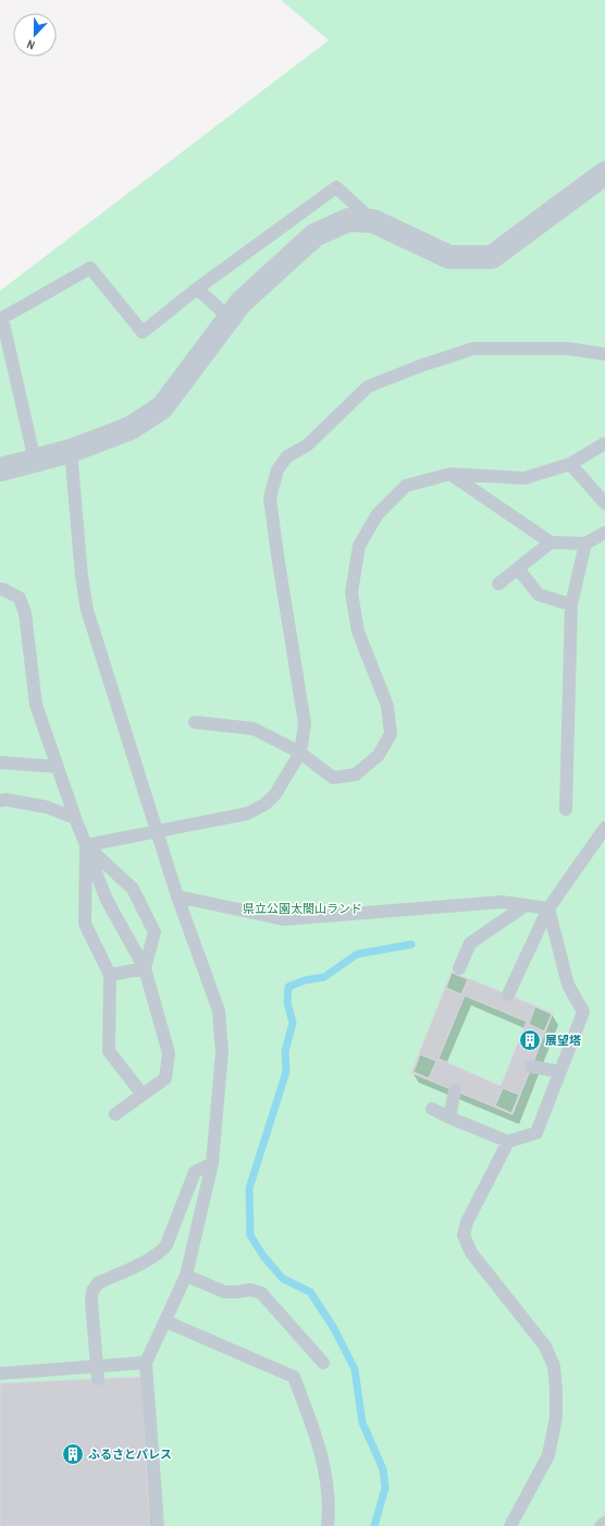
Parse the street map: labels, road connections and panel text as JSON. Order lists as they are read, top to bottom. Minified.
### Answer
{"parks":["県立公園太閤山ランド"],"places":{"building":["展望塔","ふるさとパレス"]},"north":"bottom"}
